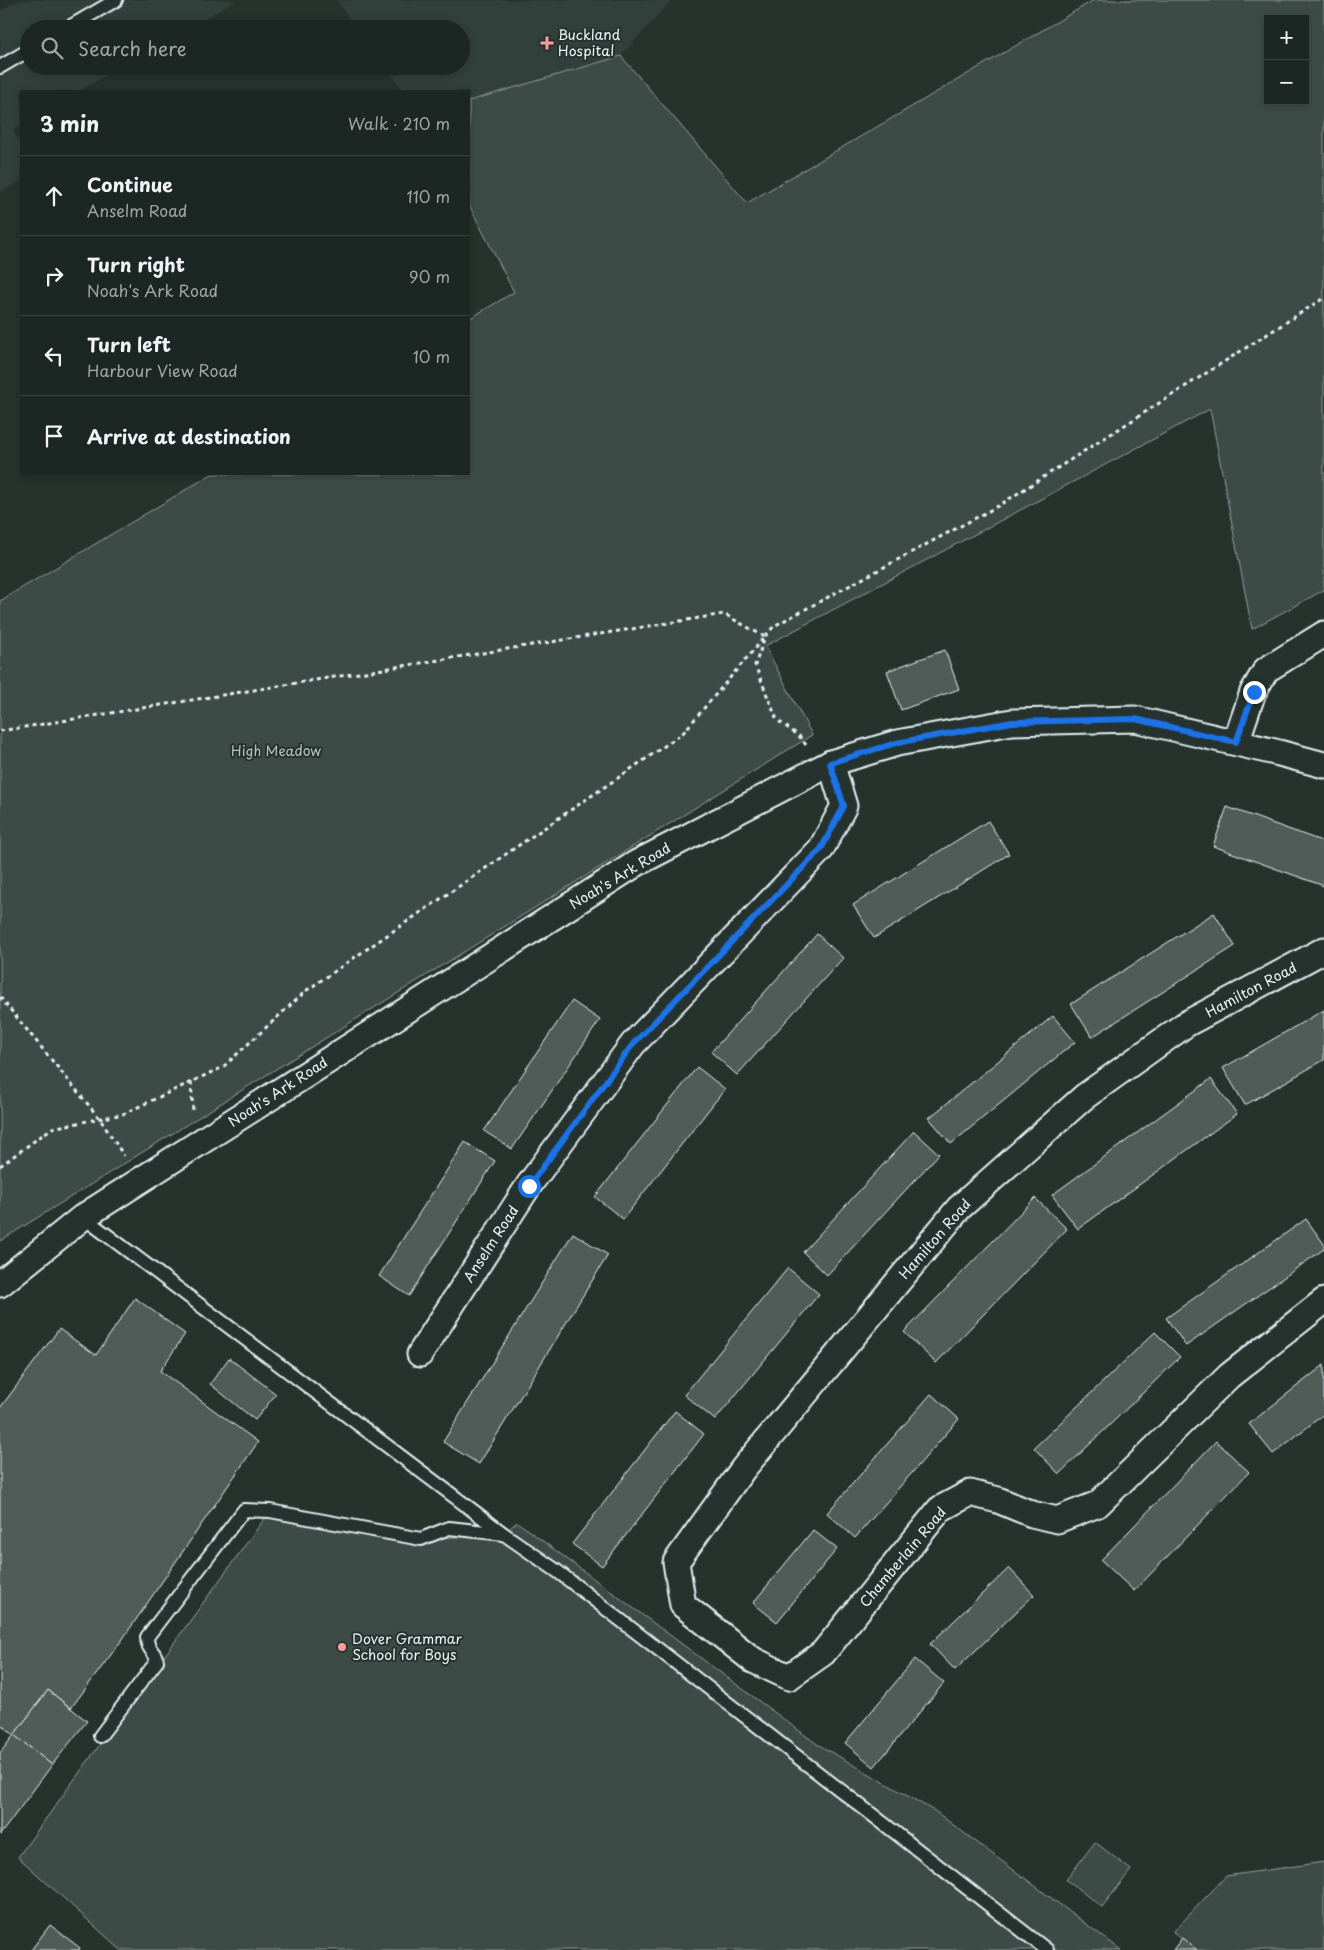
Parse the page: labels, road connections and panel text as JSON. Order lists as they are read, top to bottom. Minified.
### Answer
{"streets":{"street":["Noah's Ark Road","Hamilton Road","Anselm Road","Chamberlain Road"]},"crossings":[["Noah's Ark Road","Anselm Road"],["Hamilton Road","Chamberlain Road"]],"parks":["High Meadow"],"places":{"health":["Buckland Hospital"],"other":["Dover Grammar School for Boys"]},"page":{"map_buttons":["+","−"],"search":"Search here","heading":["3 min","Walk · 210 m"],"list":[["Continue","Anselm Road","110 m"],["Turn right","Noah's Ark Road","90 m"],["Turn left","Harbour View Road","10 m"],"Arrive at destination"]}}
